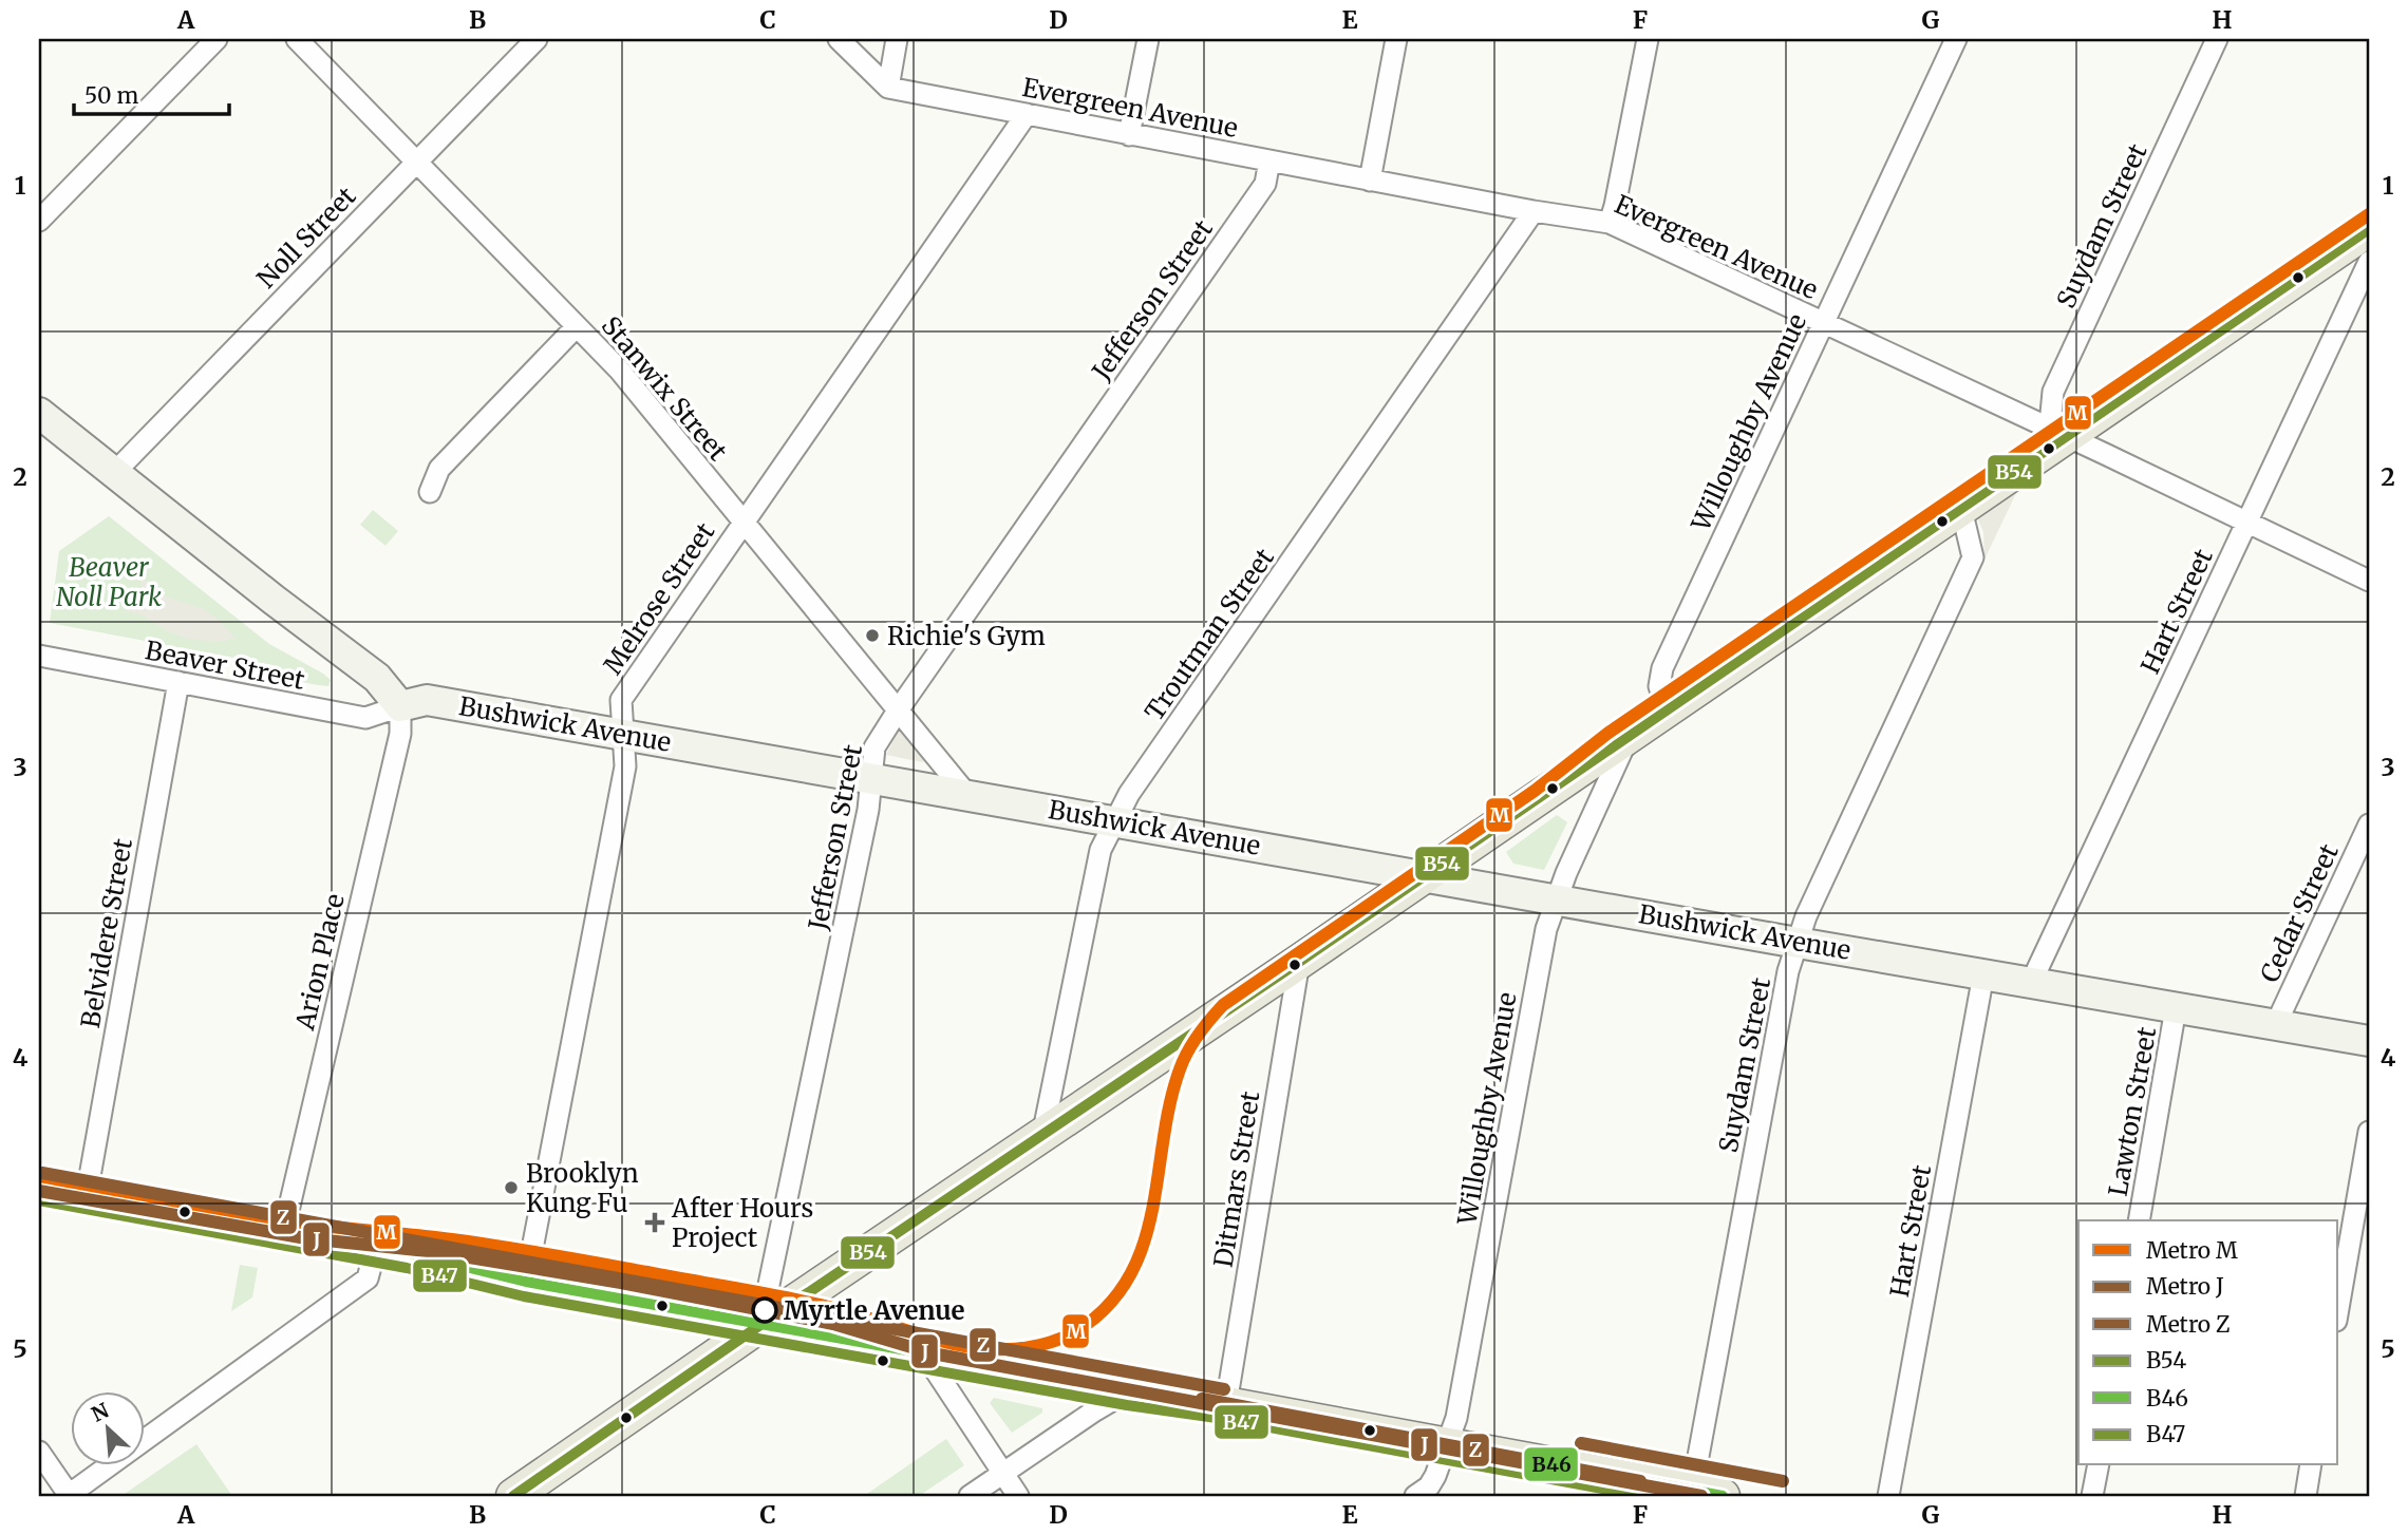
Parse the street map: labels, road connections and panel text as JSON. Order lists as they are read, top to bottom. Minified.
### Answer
{"streets":{"main road":["Bushwick Avenue"],"street":["Evergreen Avenue","Suydam Street","Noll Street","Jefferson Street","Stanwix Street","Willoughby Avenue","Melrose Street","Hart Street","Troutman Street","Beaver Street","Cedar Street","Belvidere Street","Arion Place","Lawton Street","Ditmars Street"]},"crossings":[["Evergreen Avenue","Suydam Street"],["Evergreen Avenue","Jefferson Street"],["Evergreen Avenue","Willoughby Avenue"],["Evergreen Avenue","Melrose Street"],["Evergreen Avenue","Hart Street"],["Evergreen Avenue","Troutman Street"],["Suydam Street","Bushwick Avenue"],["Noll Street","Stanwix Street"],["Jefferson Street","Stanwix Street"],["Jefferson Street","Bushwick Avenue"],["Stanwix Street","Melrose Street"],["Stanwix Street","Bushwick Avenue"],["Willoughby Avenue","Bushwick Avenue"],["Melrose Street","Bushwick Avenue"],["Hart Street","Bushwick Avenue"],["Troutman Street","Bushwick Avenue"],["Beaver Street","Bushwick Avenue"],["Beaver Street","Belvidere Street"],["Beaver Street","Arion Place"],["Bushwick Avenue","Cedar Street"],["Bushwick Avenue","Arion Place"],["Bushwick Avenue","Lawton Street"]],"parks":["Beaver Noll Park"],"places":{"other":["Richie's Gym","Brooklyn Kung Fu","Myrtle Avenue"],"health":["After Hours Project"]},"lines":["metro line M","transit line B54","metro line Z","transit line B46","metro line J","transit line B47"],"legend":["Metro M","Metro J","Metro Z","B54","B46","B47"],"scale_bar":"50 m","north":"top left","grid":{"columns":["A","B","C","D","E","F","G","H"],"rows":["1","2","3","4","5"]}}
